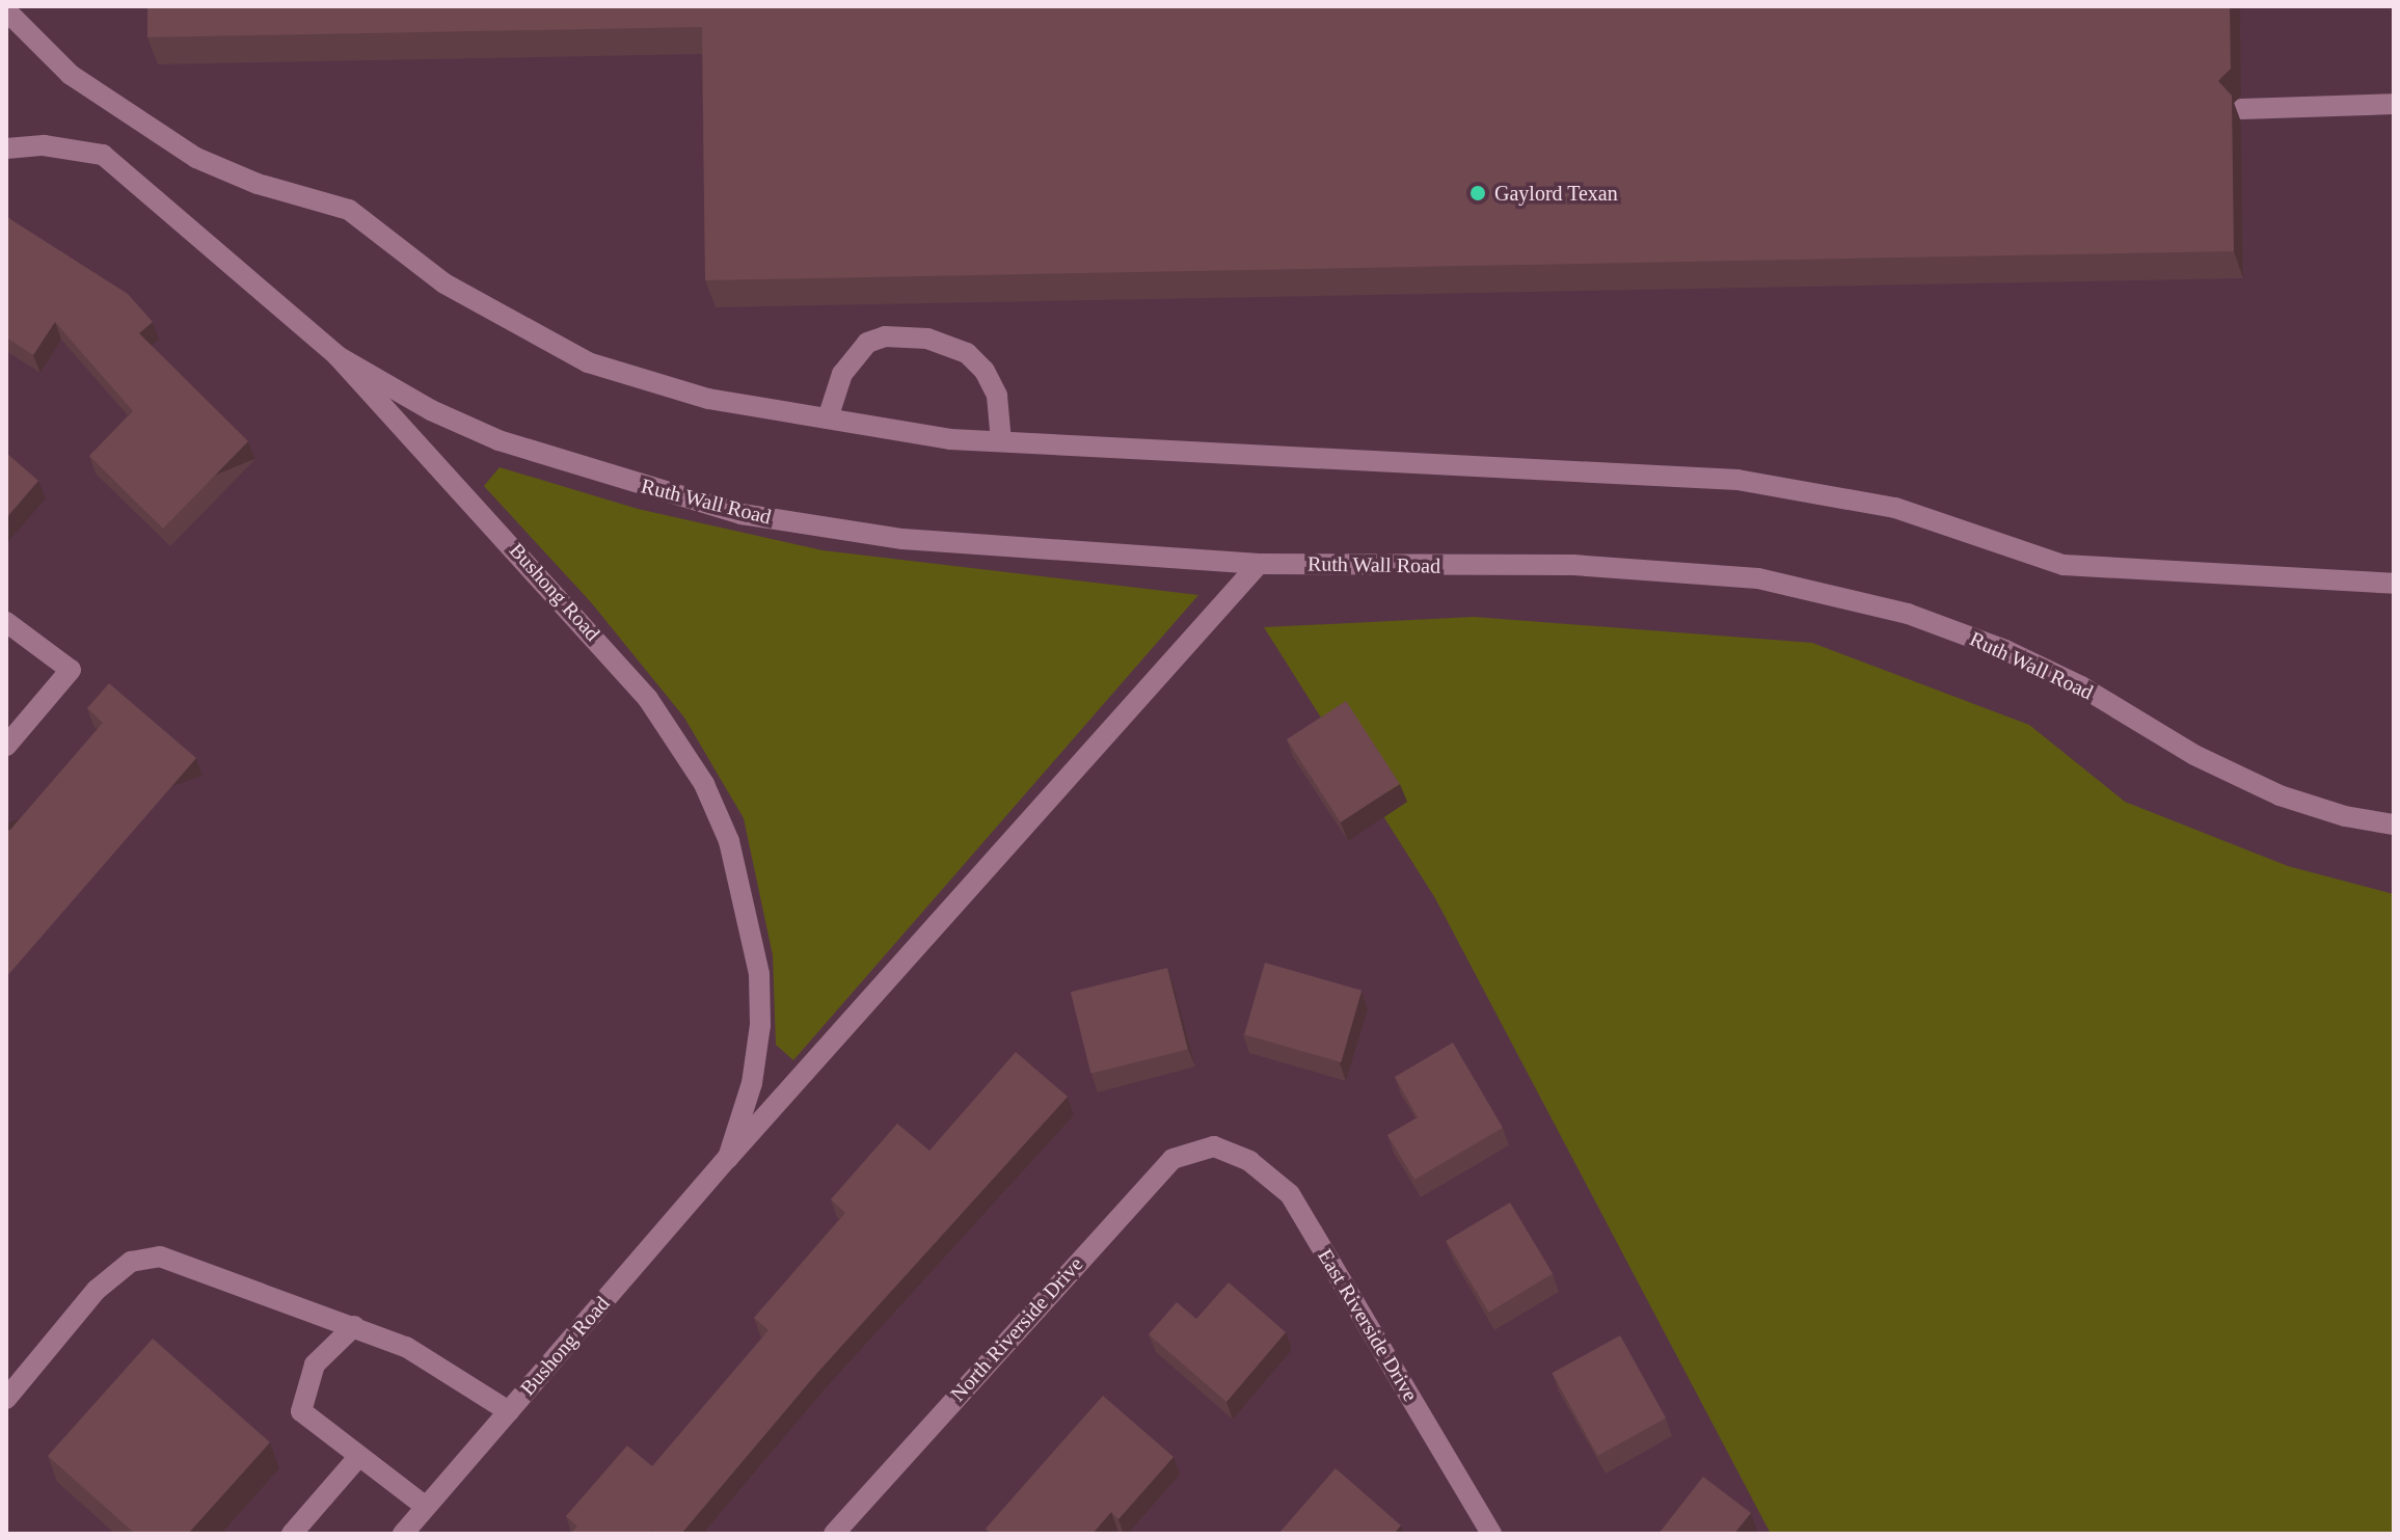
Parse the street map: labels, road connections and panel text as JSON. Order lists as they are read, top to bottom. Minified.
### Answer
{"streets":{"street":["Ruth Wall Road","Bushong Road","East Riverside Drive","North Riverside Drive"]},"crossings":[["Ruth Wall Road","Bushong Road"],["East Riverside Drive","North Riverside Drive"]],"places":["Gaylord Texan"]}
